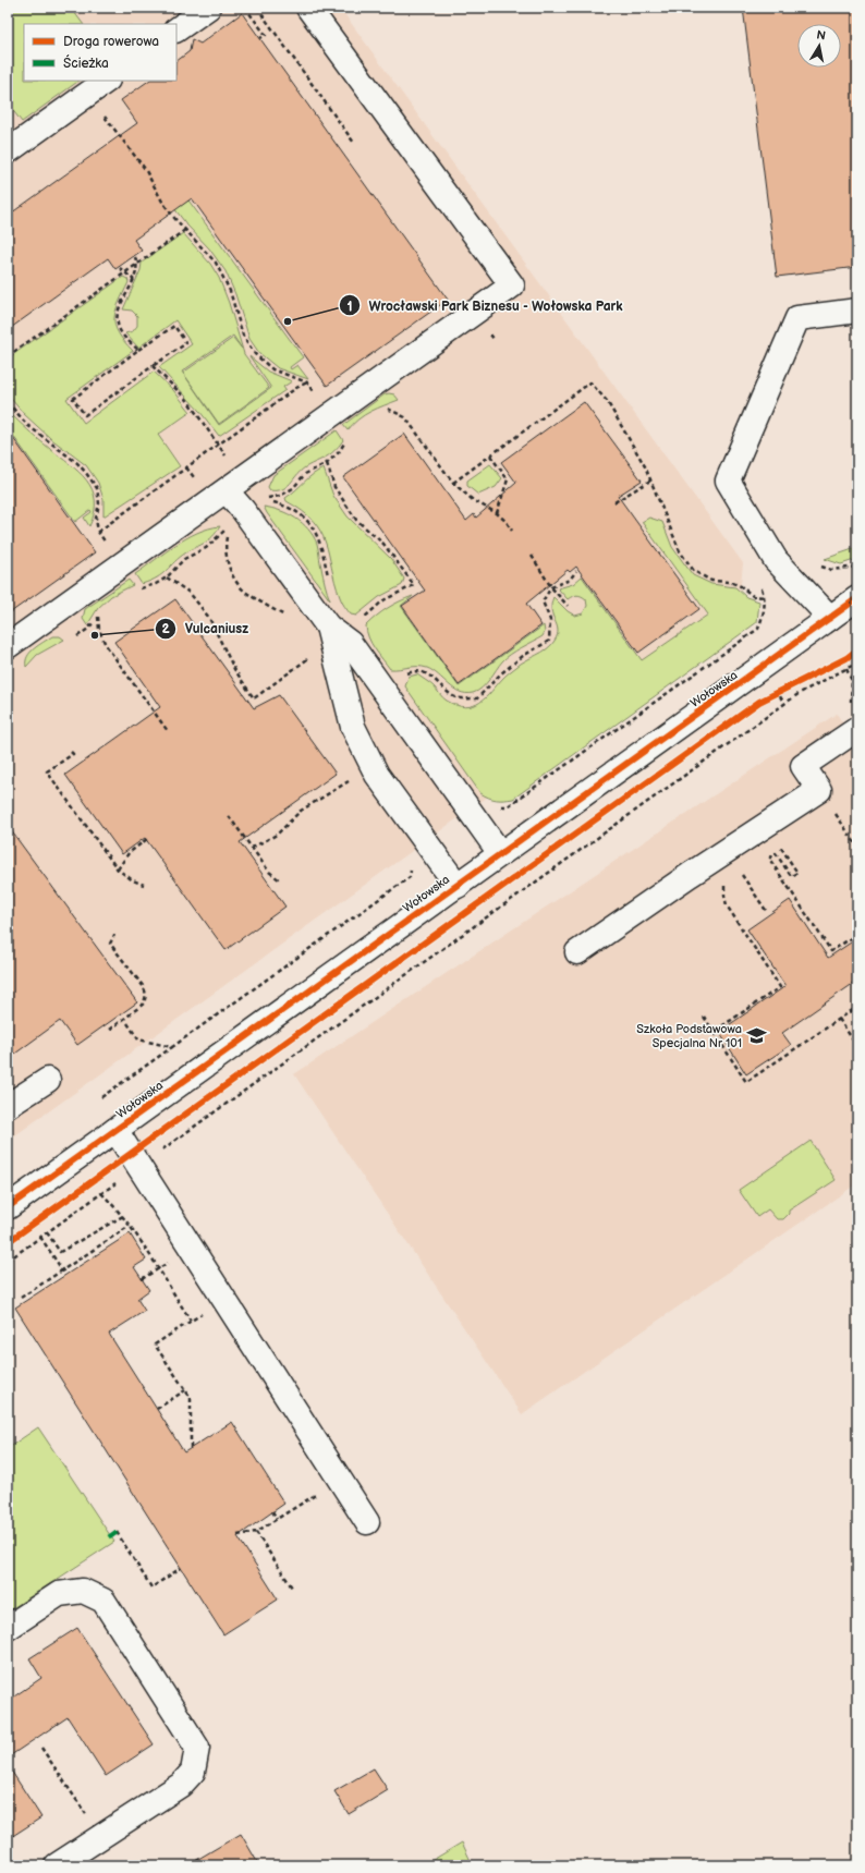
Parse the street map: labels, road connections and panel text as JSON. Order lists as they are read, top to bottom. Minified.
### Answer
{"streets":{"street":["Wołowska"]},"places":{"other":["Wrocławski Park Biznesu - Wołowska Park","Vulcaniusz"],"school or university":["Szkoła Podstawowa Specjalna Nr 101"]},"legend":["Droga rowerowa","Ścieżka"],"north":"top"}
